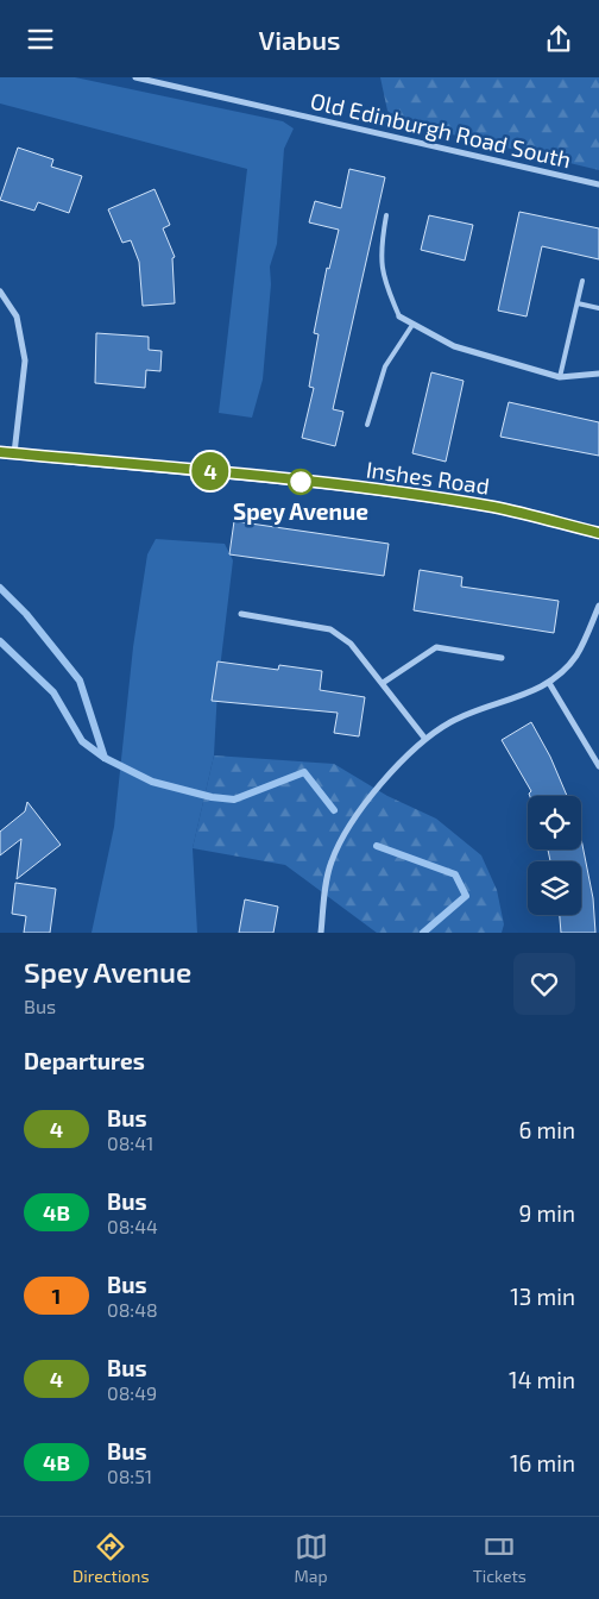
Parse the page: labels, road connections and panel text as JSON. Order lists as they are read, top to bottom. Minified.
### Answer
{"streets":{"street":["Old Edinburgh Road South","Inshes Road"]},"places":["Spey Avenue"],"lines":["bus line 4"],"page":{"header":"Viabus","on_map":"4","heading":[["Spey Avenue","Bus"],"Departures"],"list":[{"mark":"4","name":"Bus","note":"08:41","value":"6 min"},{"mark":"4B","name":"Bus","note":"08:44","value":"9 min"},{"mark":"1","name":"Bus","note":"08:48","value":"13 min"},{"mark":"4","name":"Bus","note":"08:49","value":"14 min"},{"mark":"4B","name":"Bus","note":"08:51","value":"16 min"}],"tabs":["Directions","Map","Tickets"]}}
